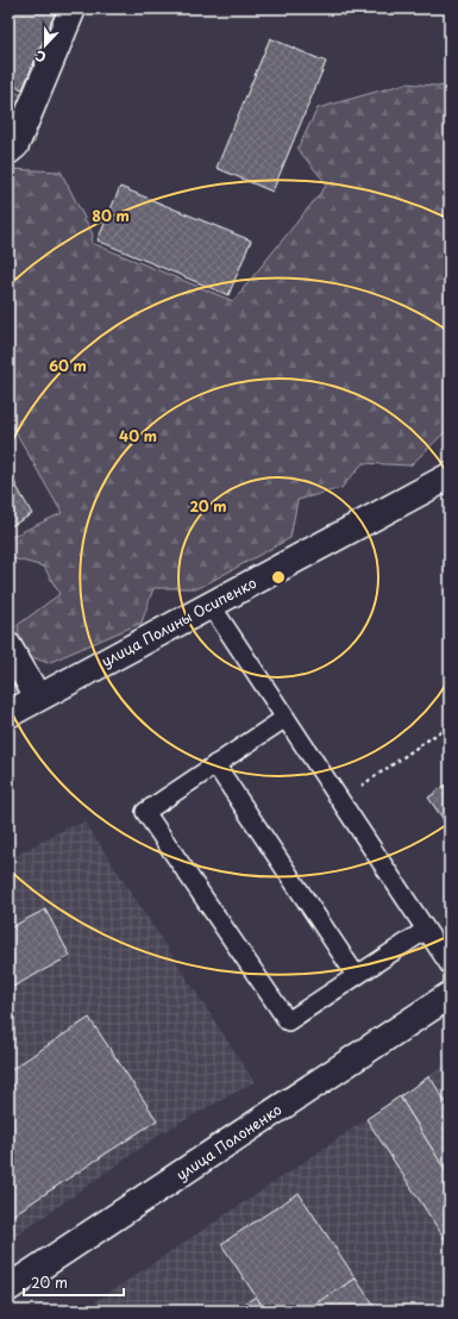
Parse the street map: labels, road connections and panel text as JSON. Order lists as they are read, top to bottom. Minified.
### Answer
{"streets":{"main road":["улица Полины Осипенко","улица Полоненко"]},"scale_bar":"20 m","north":"bottom","rings":["80 m","60 m","40 m","20 m"]}
